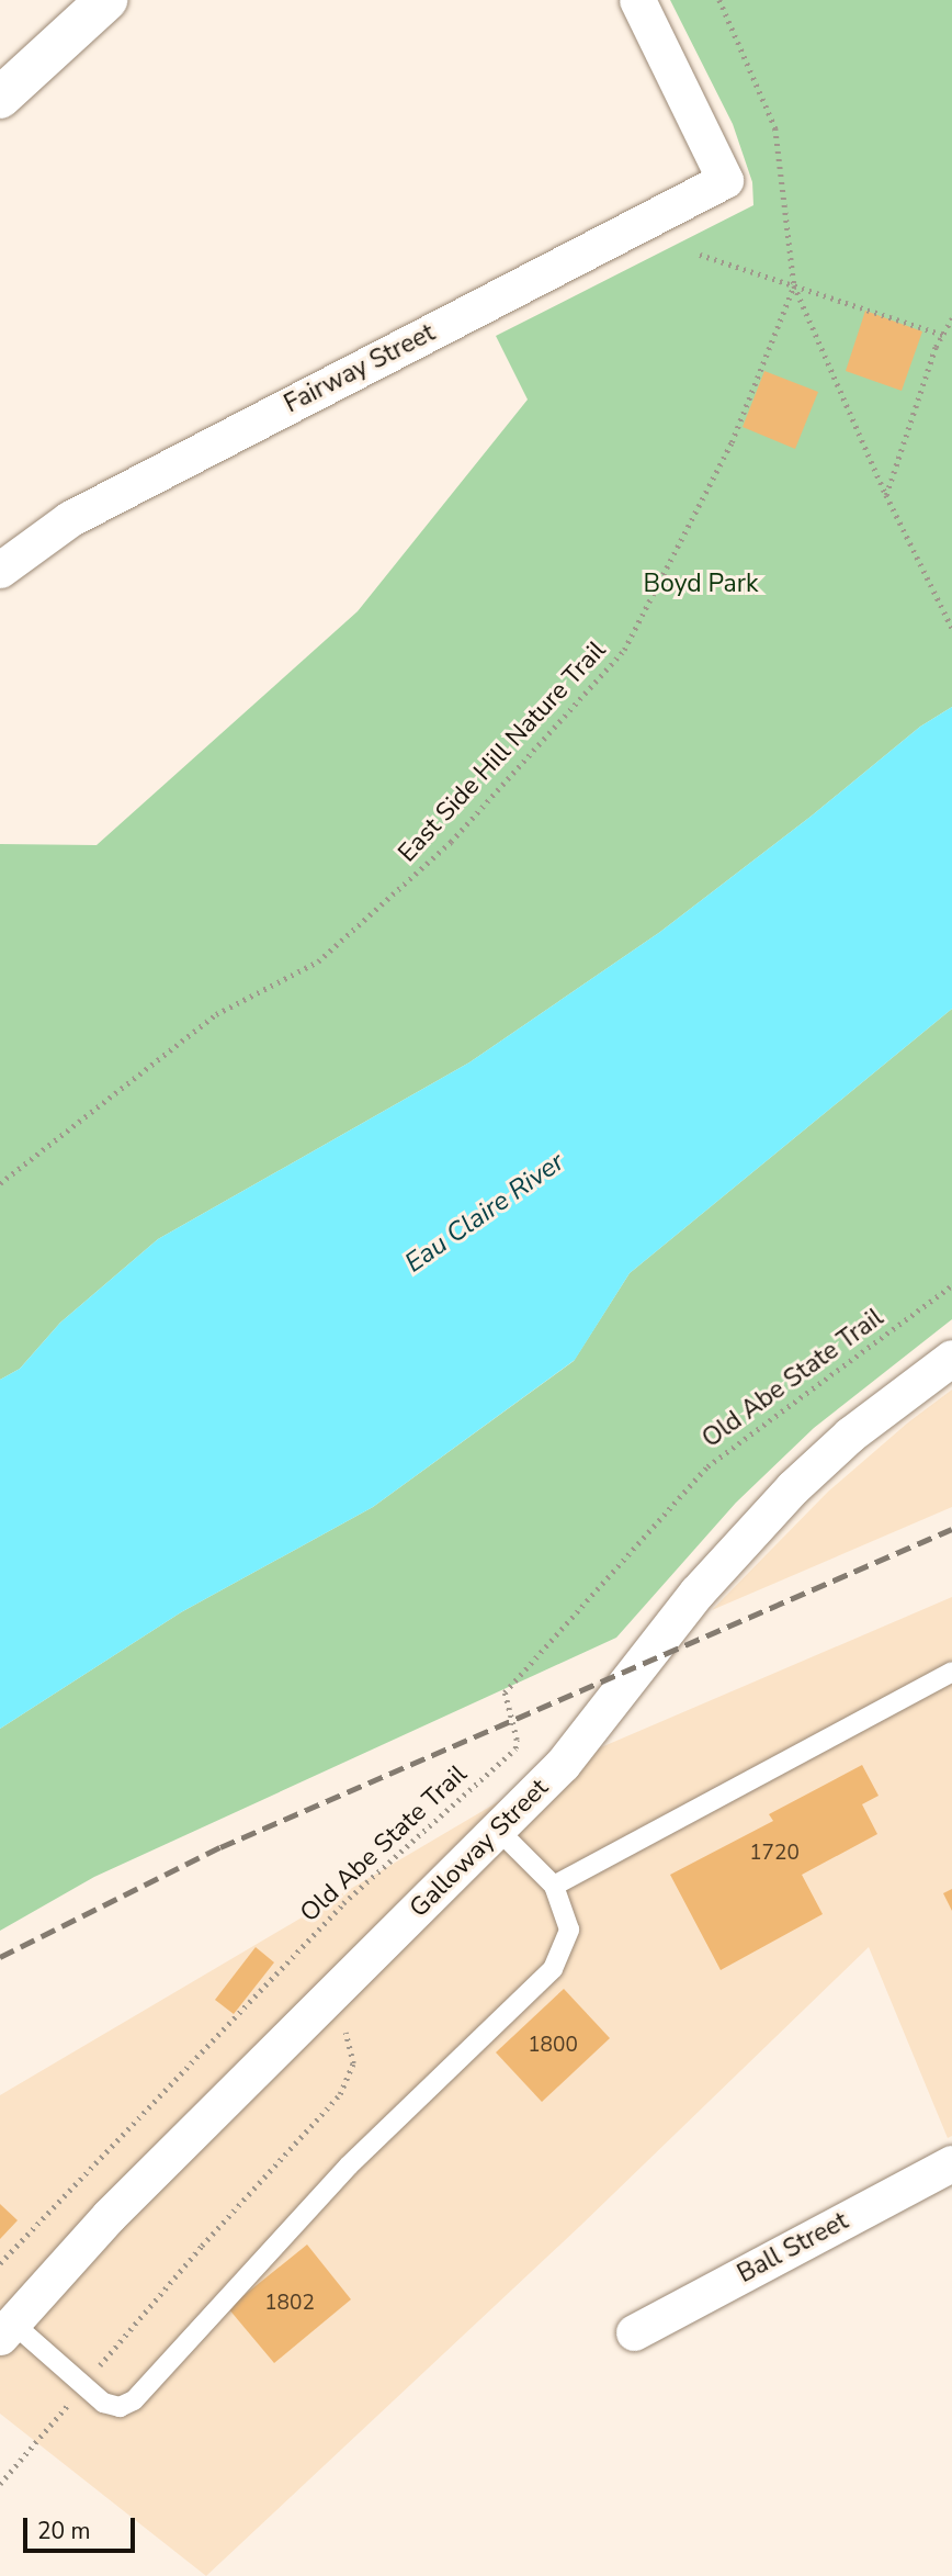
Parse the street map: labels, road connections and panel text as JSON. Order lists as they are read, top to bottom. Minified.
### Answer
{"streets":{"street":["Fairway Street","Galloway Street","Ball Street"],"path":["East Side Hill Nature Trail","Old Abe State Trail"]},"water":["Eau Claire River"],"parks":["Boyd Park"],"house_numbers":["1720","1800","1802"],"scale_bar":"20 m"}
